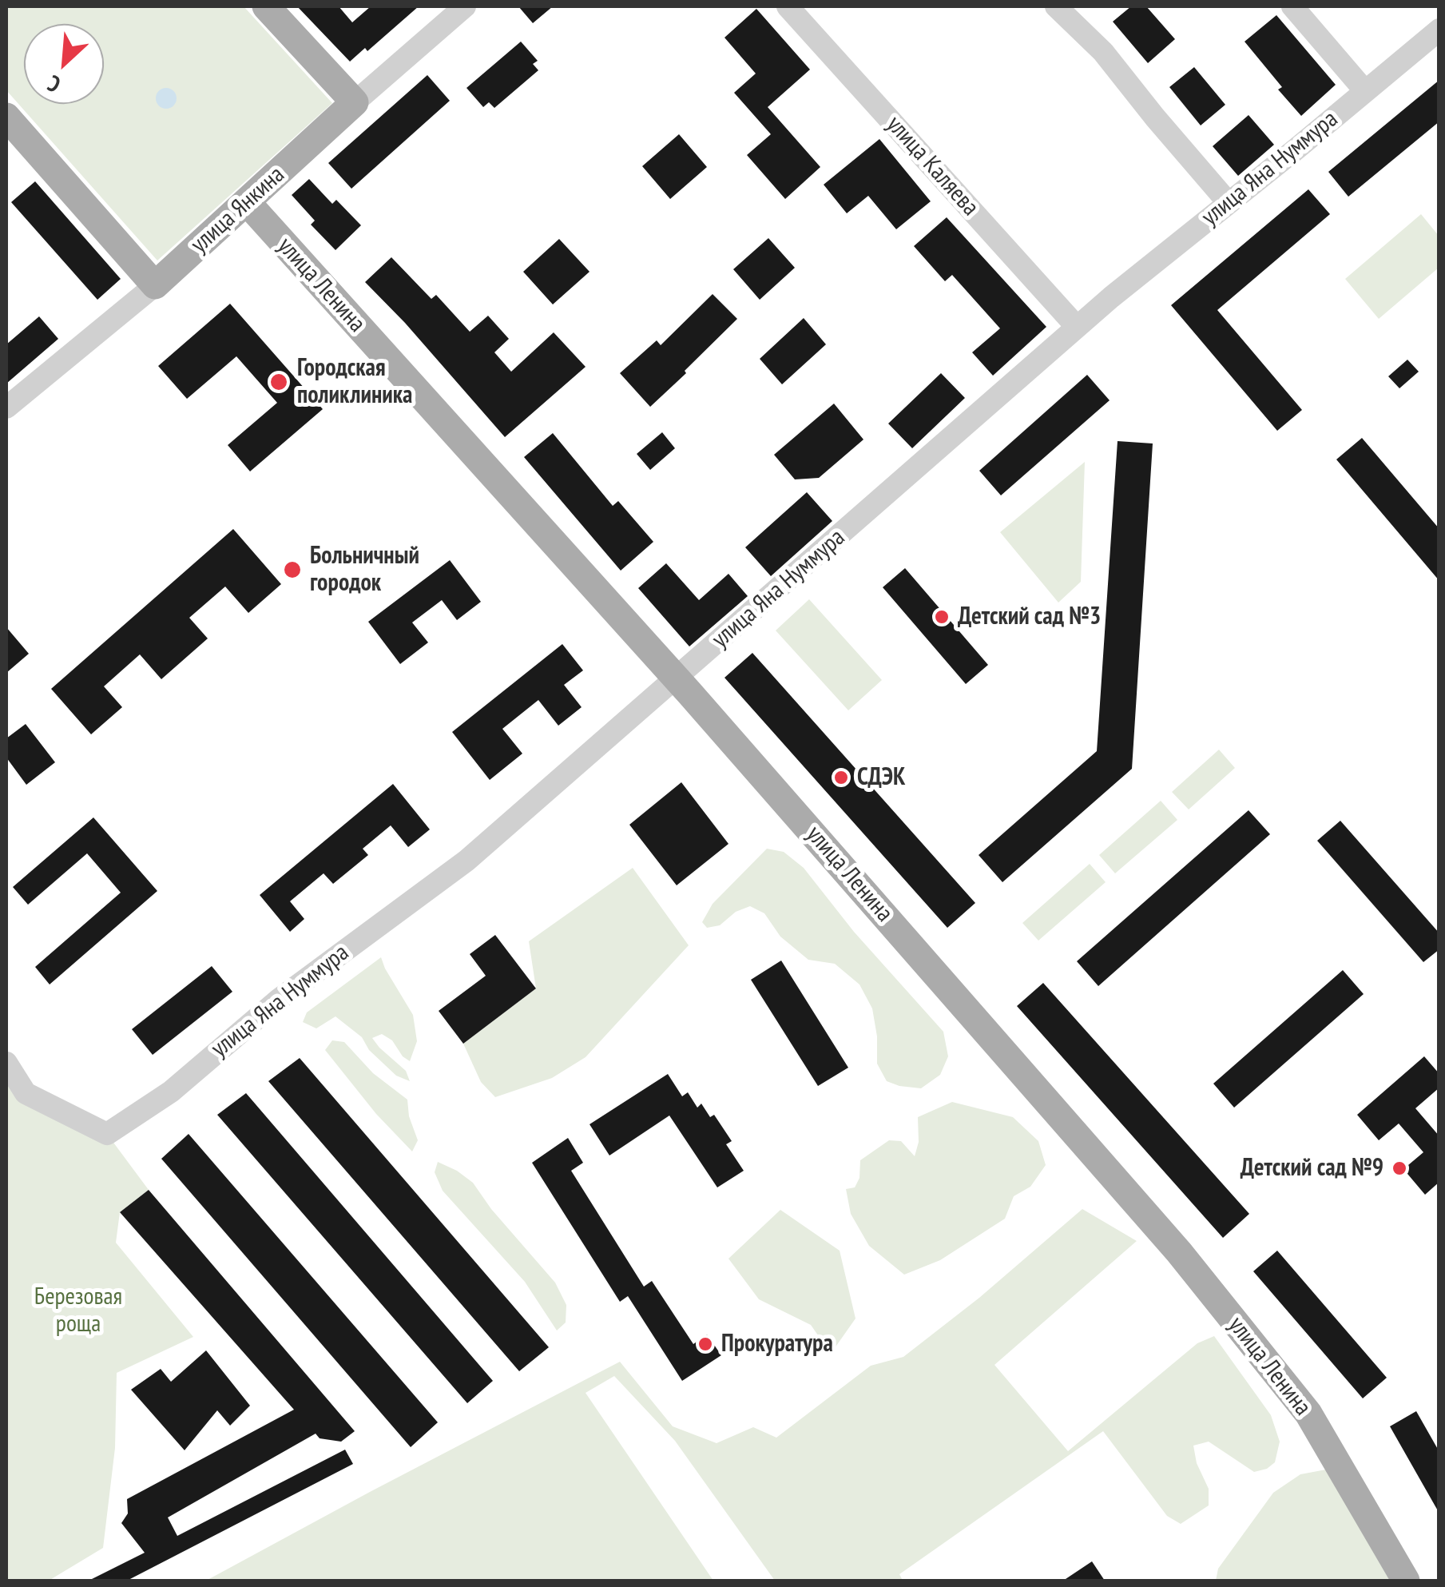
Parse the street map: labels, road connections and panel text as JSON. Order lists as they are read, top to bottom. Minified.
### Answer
{"streets":{"main road":["улица Янкина","улица Ленина"],"street":["улица Каляева","улица Яна Нуммура"]},"crossings":[["улица Каляева","улица Яна Нуммура"],["улица Яна Нуммура","улица Ленина"],["улица Янкина","улица Ленина"]],"parks":["Березовая роща"],"places":["Городская поликлиника","Больничный городок","Детский сад №3","СДЭК","Детский сад №9","Прокуратура"],"north":"bottom left"}
